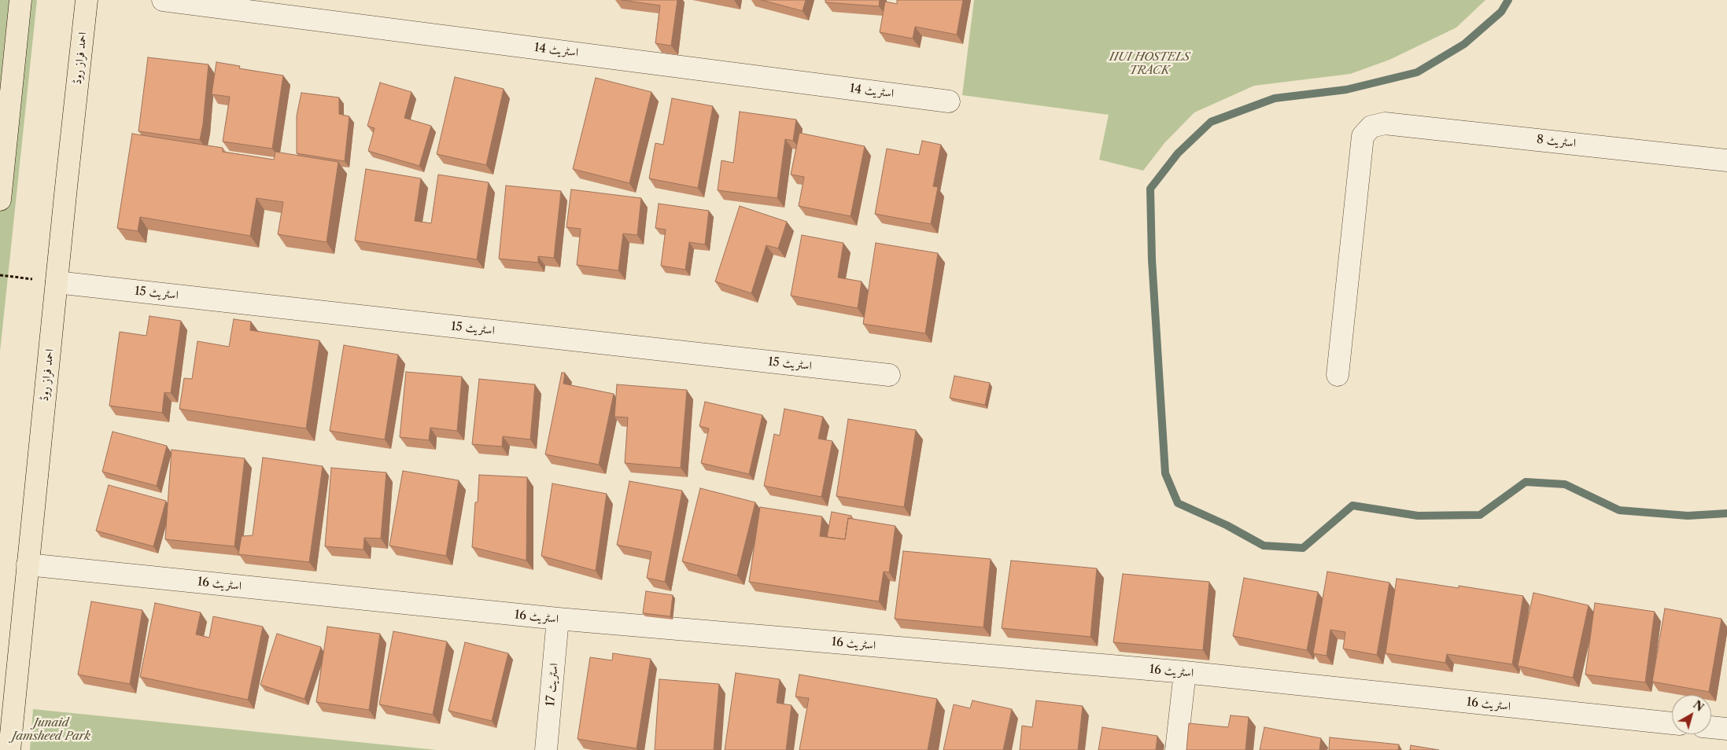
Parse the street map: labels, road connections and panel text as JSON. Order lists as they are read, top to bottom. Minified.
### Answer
{"streets":{"main road":["احمد فراز روڈ"],"street":["اسٹریٹ 14","اسٹریٹ 8","اسٹریٹ 15","اسٹریٹ 16","اسٹریٹ 17"]},"crossings":[["احمد فراز روڈ","اسٹریٹ 15"],["احمد فراز روڈ","اسٹریٹ 16"],["اسٹریٹ 16","اسٹریٹ 17"]],"parks":["IIUI HOSTELS TRACK","Junaid Jamsheed Park"],"north":"top right"}
